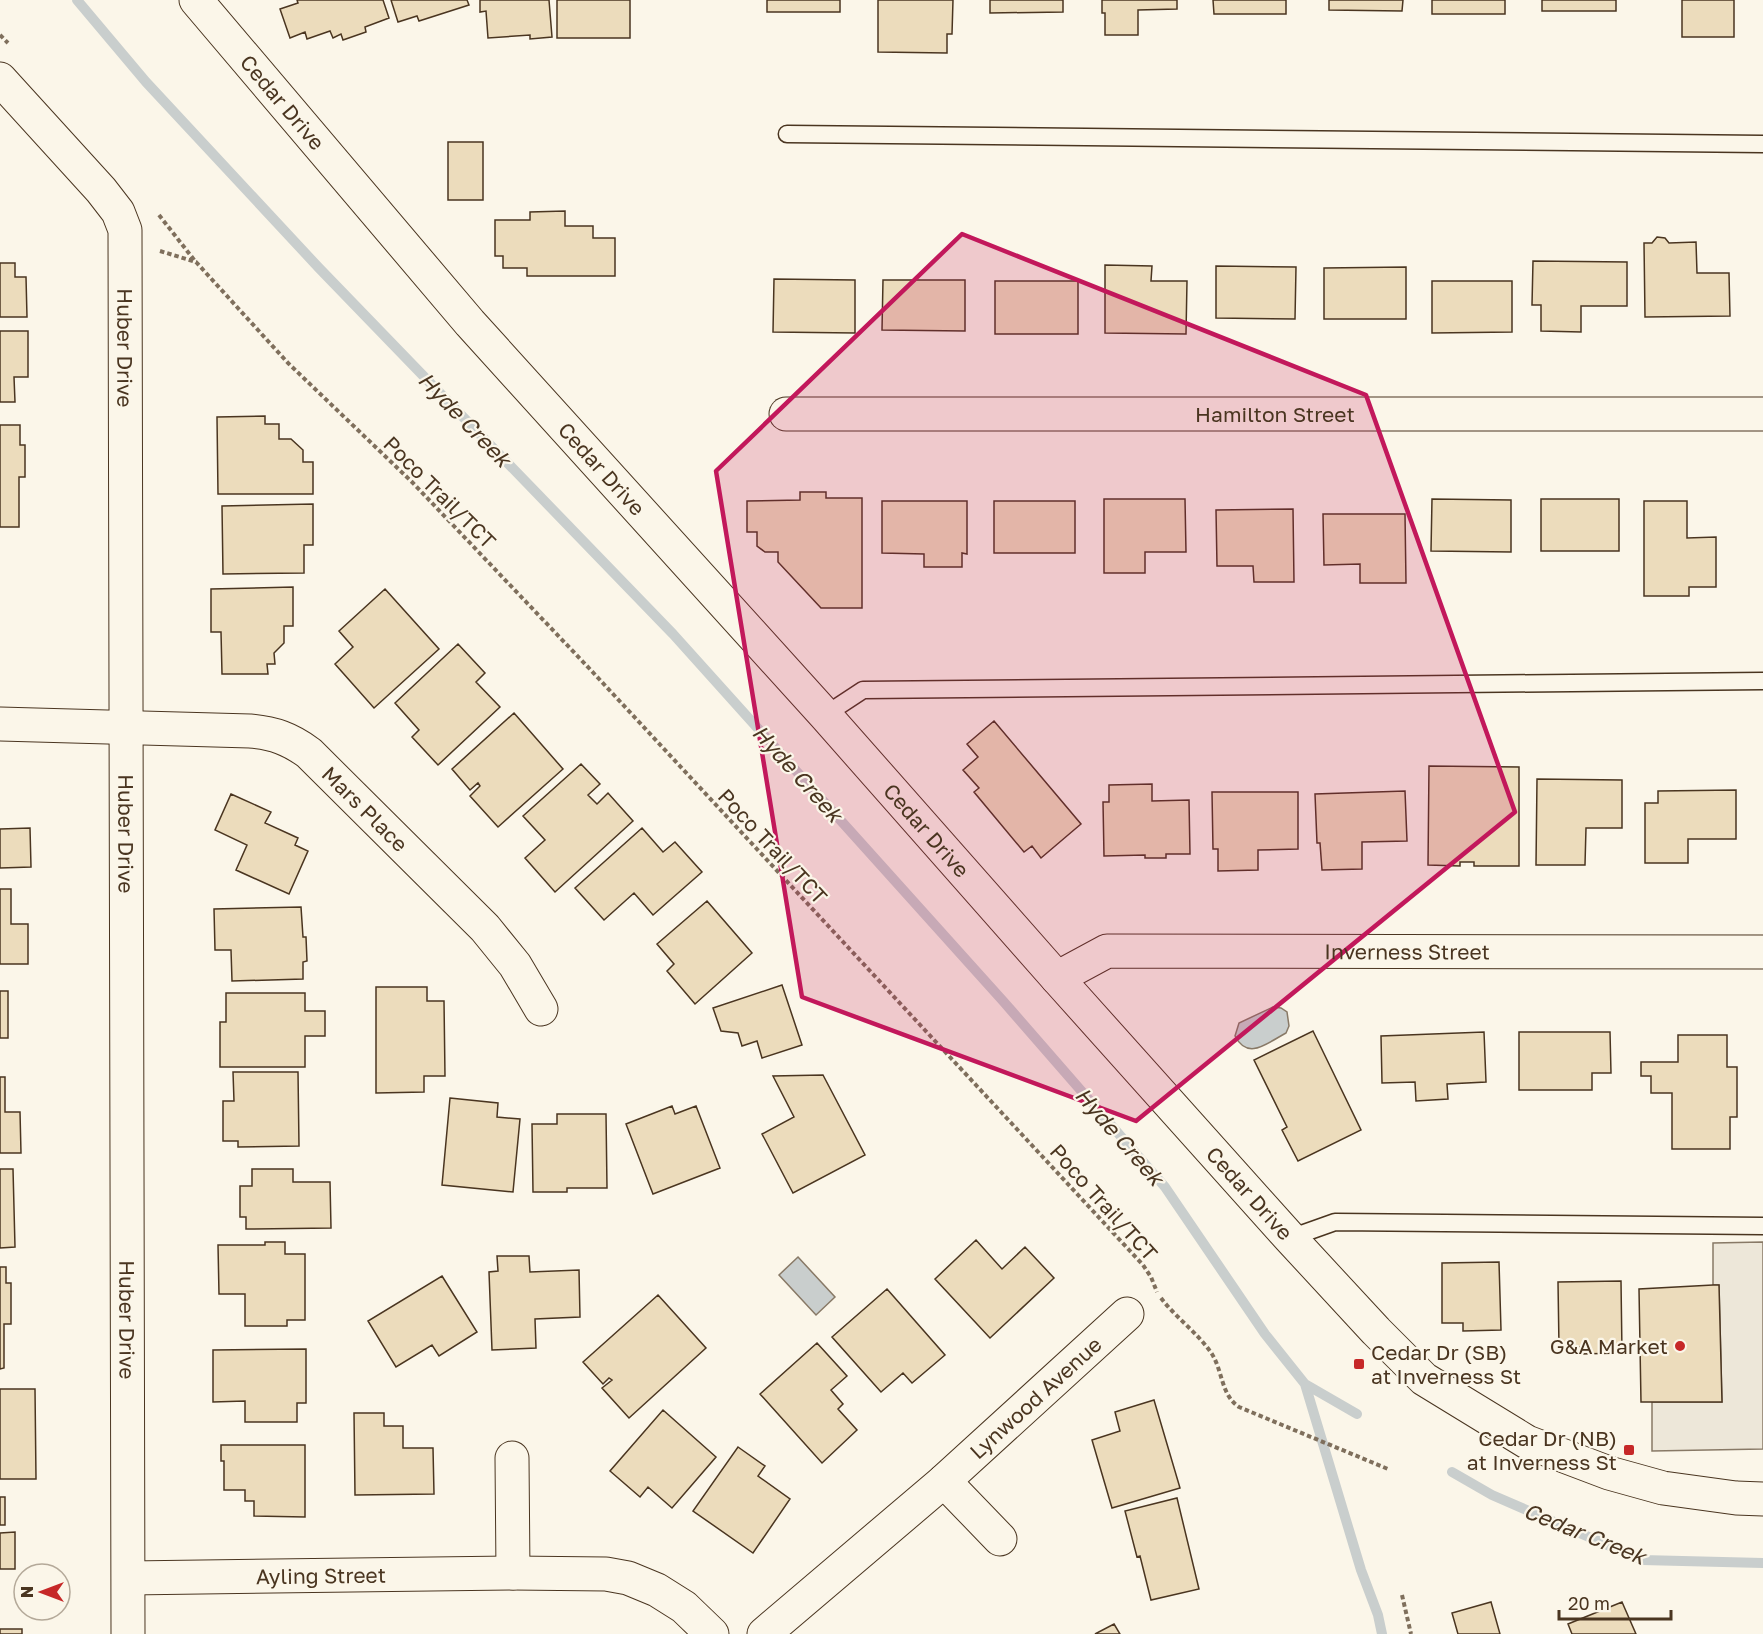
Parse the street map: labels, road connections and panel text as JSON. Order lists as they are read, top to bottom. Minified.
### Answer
{"streets":{"street":["Cedar Drive","Huber Drive","Hamilton Street","Mars Place","Inverness Street","Lynwood Avenue","Ayling Street"],"path":["Poco Trail/TCT"]},"crossings":[["Cedar Drive","Inverness Street"],["Huber Drive","Poco Trail/TCT"],["Huber Drive","Mars Place"],["Huber Drive","Ayling Street"]],"water":["Hyde Creek","Cedar Creek"],"places":{"other":["G&A Market"],"transit":["Cedar Dr (SB) at Inverness St","Cedar Dr (NB) at Inverness St"]},"scale_bar":"20 m","north":"left"}
